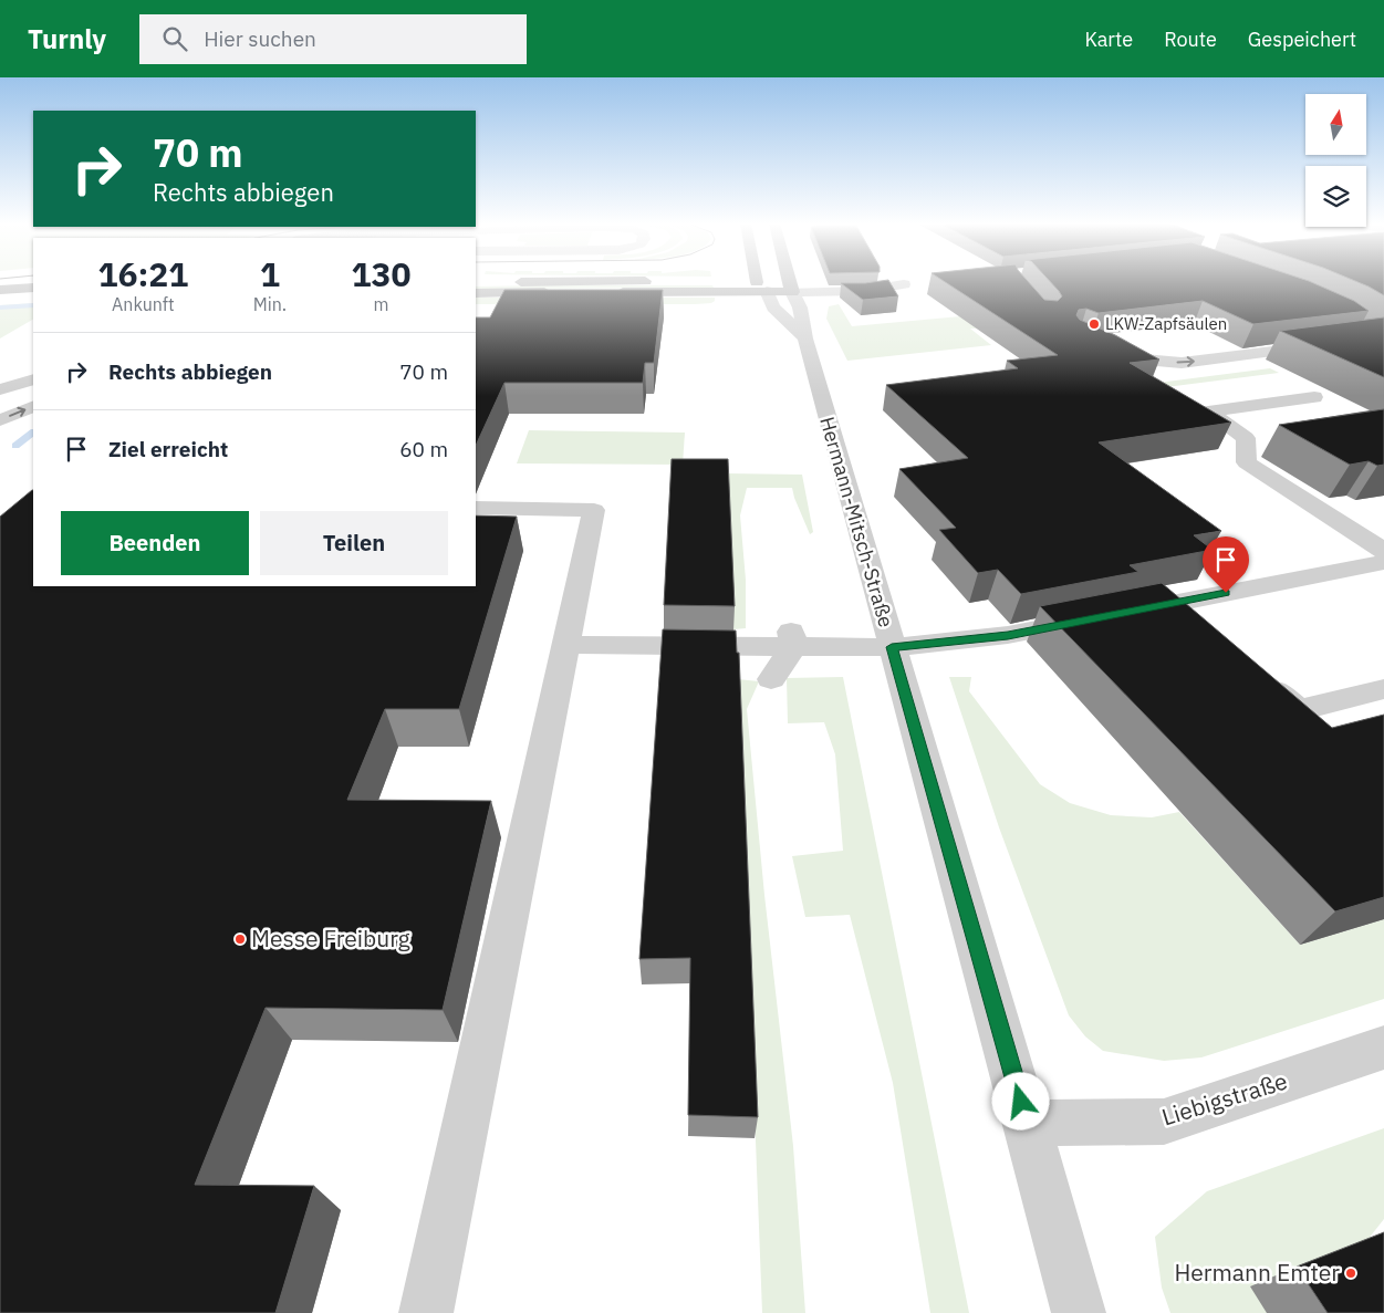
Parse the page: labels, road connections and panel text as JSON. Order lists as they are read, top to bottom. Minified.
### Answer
{"streets":{"main road":["Hermann-Mitsch-Straße"],"street":["Liebigstraße"]},"crossings":[["Hermann-Mitsch-Straße","Liebigstraße"]],"places":["LKW-Zapfsäulen","Messe Freiburg","Hermann Emter"],"north":"top","page":{"header":"Turnly","search":"Hier suchen","nav":["Karte","Route","Gespeichert"],"turn":["70 m","Rechts abbiegen"],"eta":["16:21","Ankunft","1","Min.","130","m"],"list":[{"name":"Rechts abbiegen","value":"70 m"},{"name":"Ziel erreicht","value":"60 m"}],"buttons":["Beenden","Teilen"]}}
